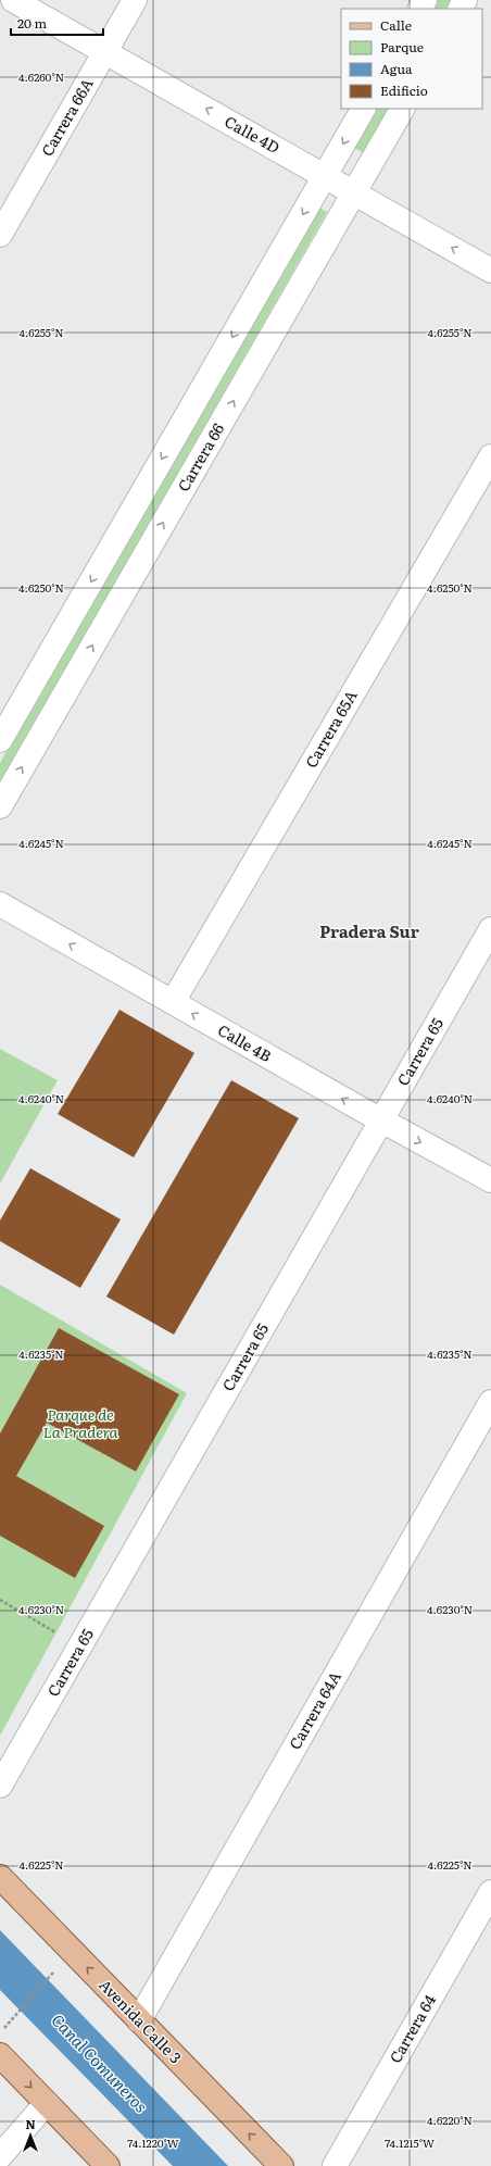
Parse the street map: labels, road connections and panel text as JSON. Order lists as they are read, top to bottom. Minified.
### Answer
{"streets":{"main road":["Avenida Calle 3"],"street":["Carrera 66A","Calle 4D","Carrera 66","Carrera 65A","Calle 4B","Carrera 65","Carrera 64A","Carrera 64"]},"crossings":[["Carrera 66A","Calle 4D"],["Calle 4D","Carrera 66"],["Carrera 65A","Calle 4B"],["Calle 4B","Carrera 65"],["Carrera 64A","Avenida Calle 3"]],"one_way":["Calle 4D"],"districts":["Pradera Sur"],"water":["Canal Comuneros"],"parks":["Parque de La Pradera"],"legend":["Calle","Parque","Agua","Edificio"],"scale_bar":"20 m","north":"top","coordinates":["4.6260°N","4.6255°N","4.6250°N","4.6245°N","4.6240°N","4.6235°N","4.6230°N","4.6225°N","4.6220°N","74.1220°W","74.1215°W"]}
